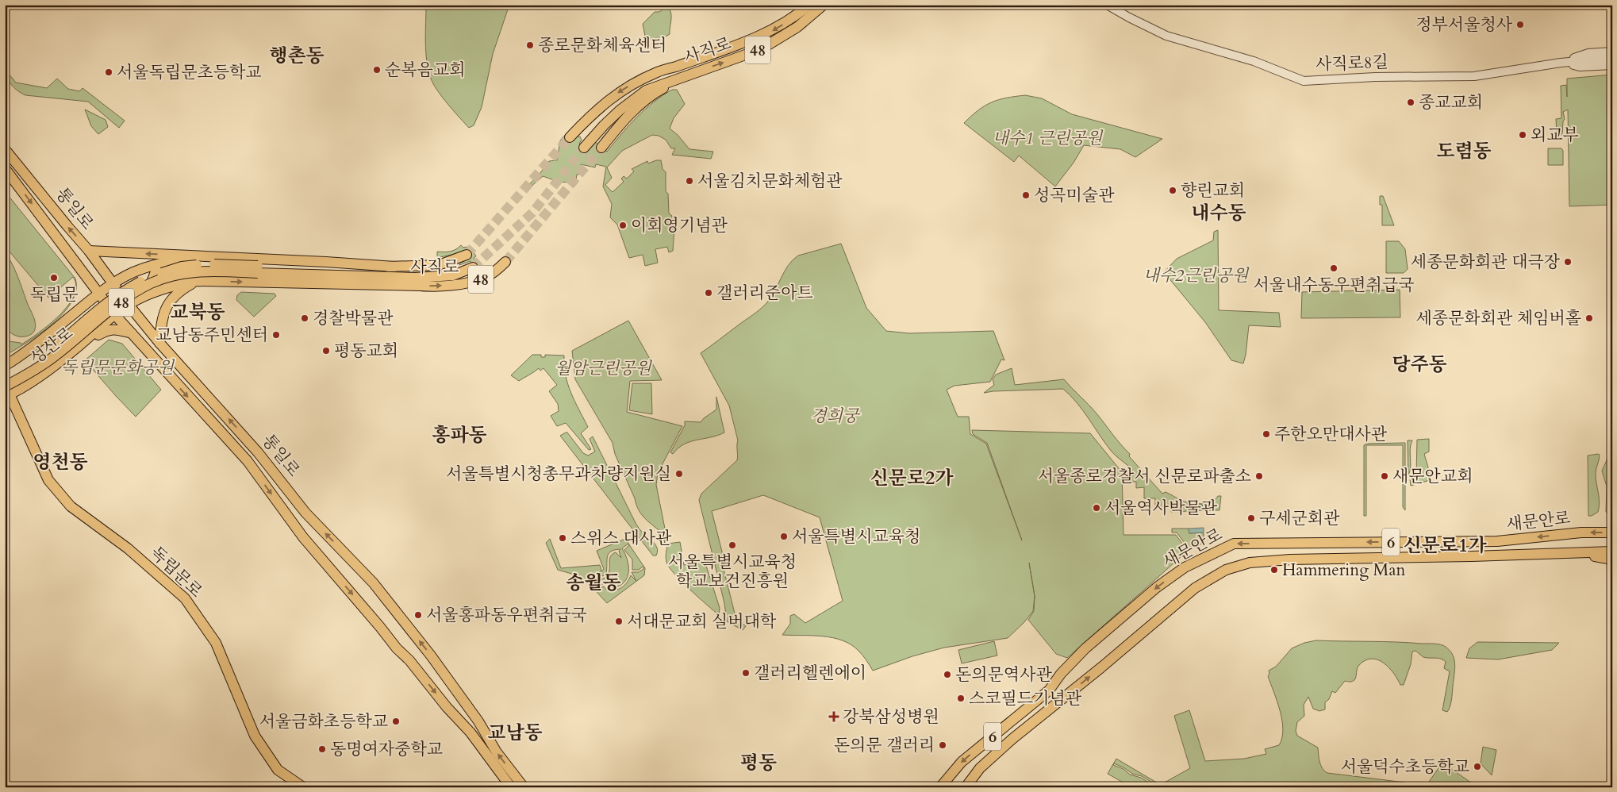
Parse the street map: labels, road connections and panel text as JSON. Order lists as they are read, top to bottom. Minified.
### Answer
{"streets":{"main road":["48","사직로","통일로","성산로","새문안로","6","독립문로"],"street":["사직로8길"]},"crossings":[["48","사직로"],["48","성산로"],["48","독립문로"],["사직로","성산로"],["통일로","성산로"],["성산로","독립문로"]],"districts":["행촌동","도렴동","내수동","교북동","당주동","홍파동","영천동","신문로2가","신문로1가","송월동","교남동","평동"],"parks":["내수1 근린공원","내수2근린공원","독립문문화공원","월암근린공원","경희궁"],"places":{"other":["정부서울청사","종로문화체육센터","순복음교회","서울독립문초등학교","종교교회","외교부","서울김치문화체험관","향린교회","성곡미술관","이회영기념관","세종문화회관 대극장","서울내수동우편취급국","독립문","갤러리준아트","경찰박물관","세종문화회관 체임버홀","교남동주민센터","평동교회","주한오만대사관","서울특별시청총무과차량지원실","서울종로경찰서 신문로파출소","새문안교회","서울역사박물관","구세군회관","서울특별시교육청","스위스 대사관","서울특별시교육청 학교보건진흥원","Hammering Man","서울홍파동우편취급국","서대문교회 실버대학","갤러리헬렌에이","돈의문역사관","스코필드기념관","서울금화초등학교","돈의문 갤러리","동명여자중학교","서울덕수초등학교"],"health":["강북삼성병원"]}}
